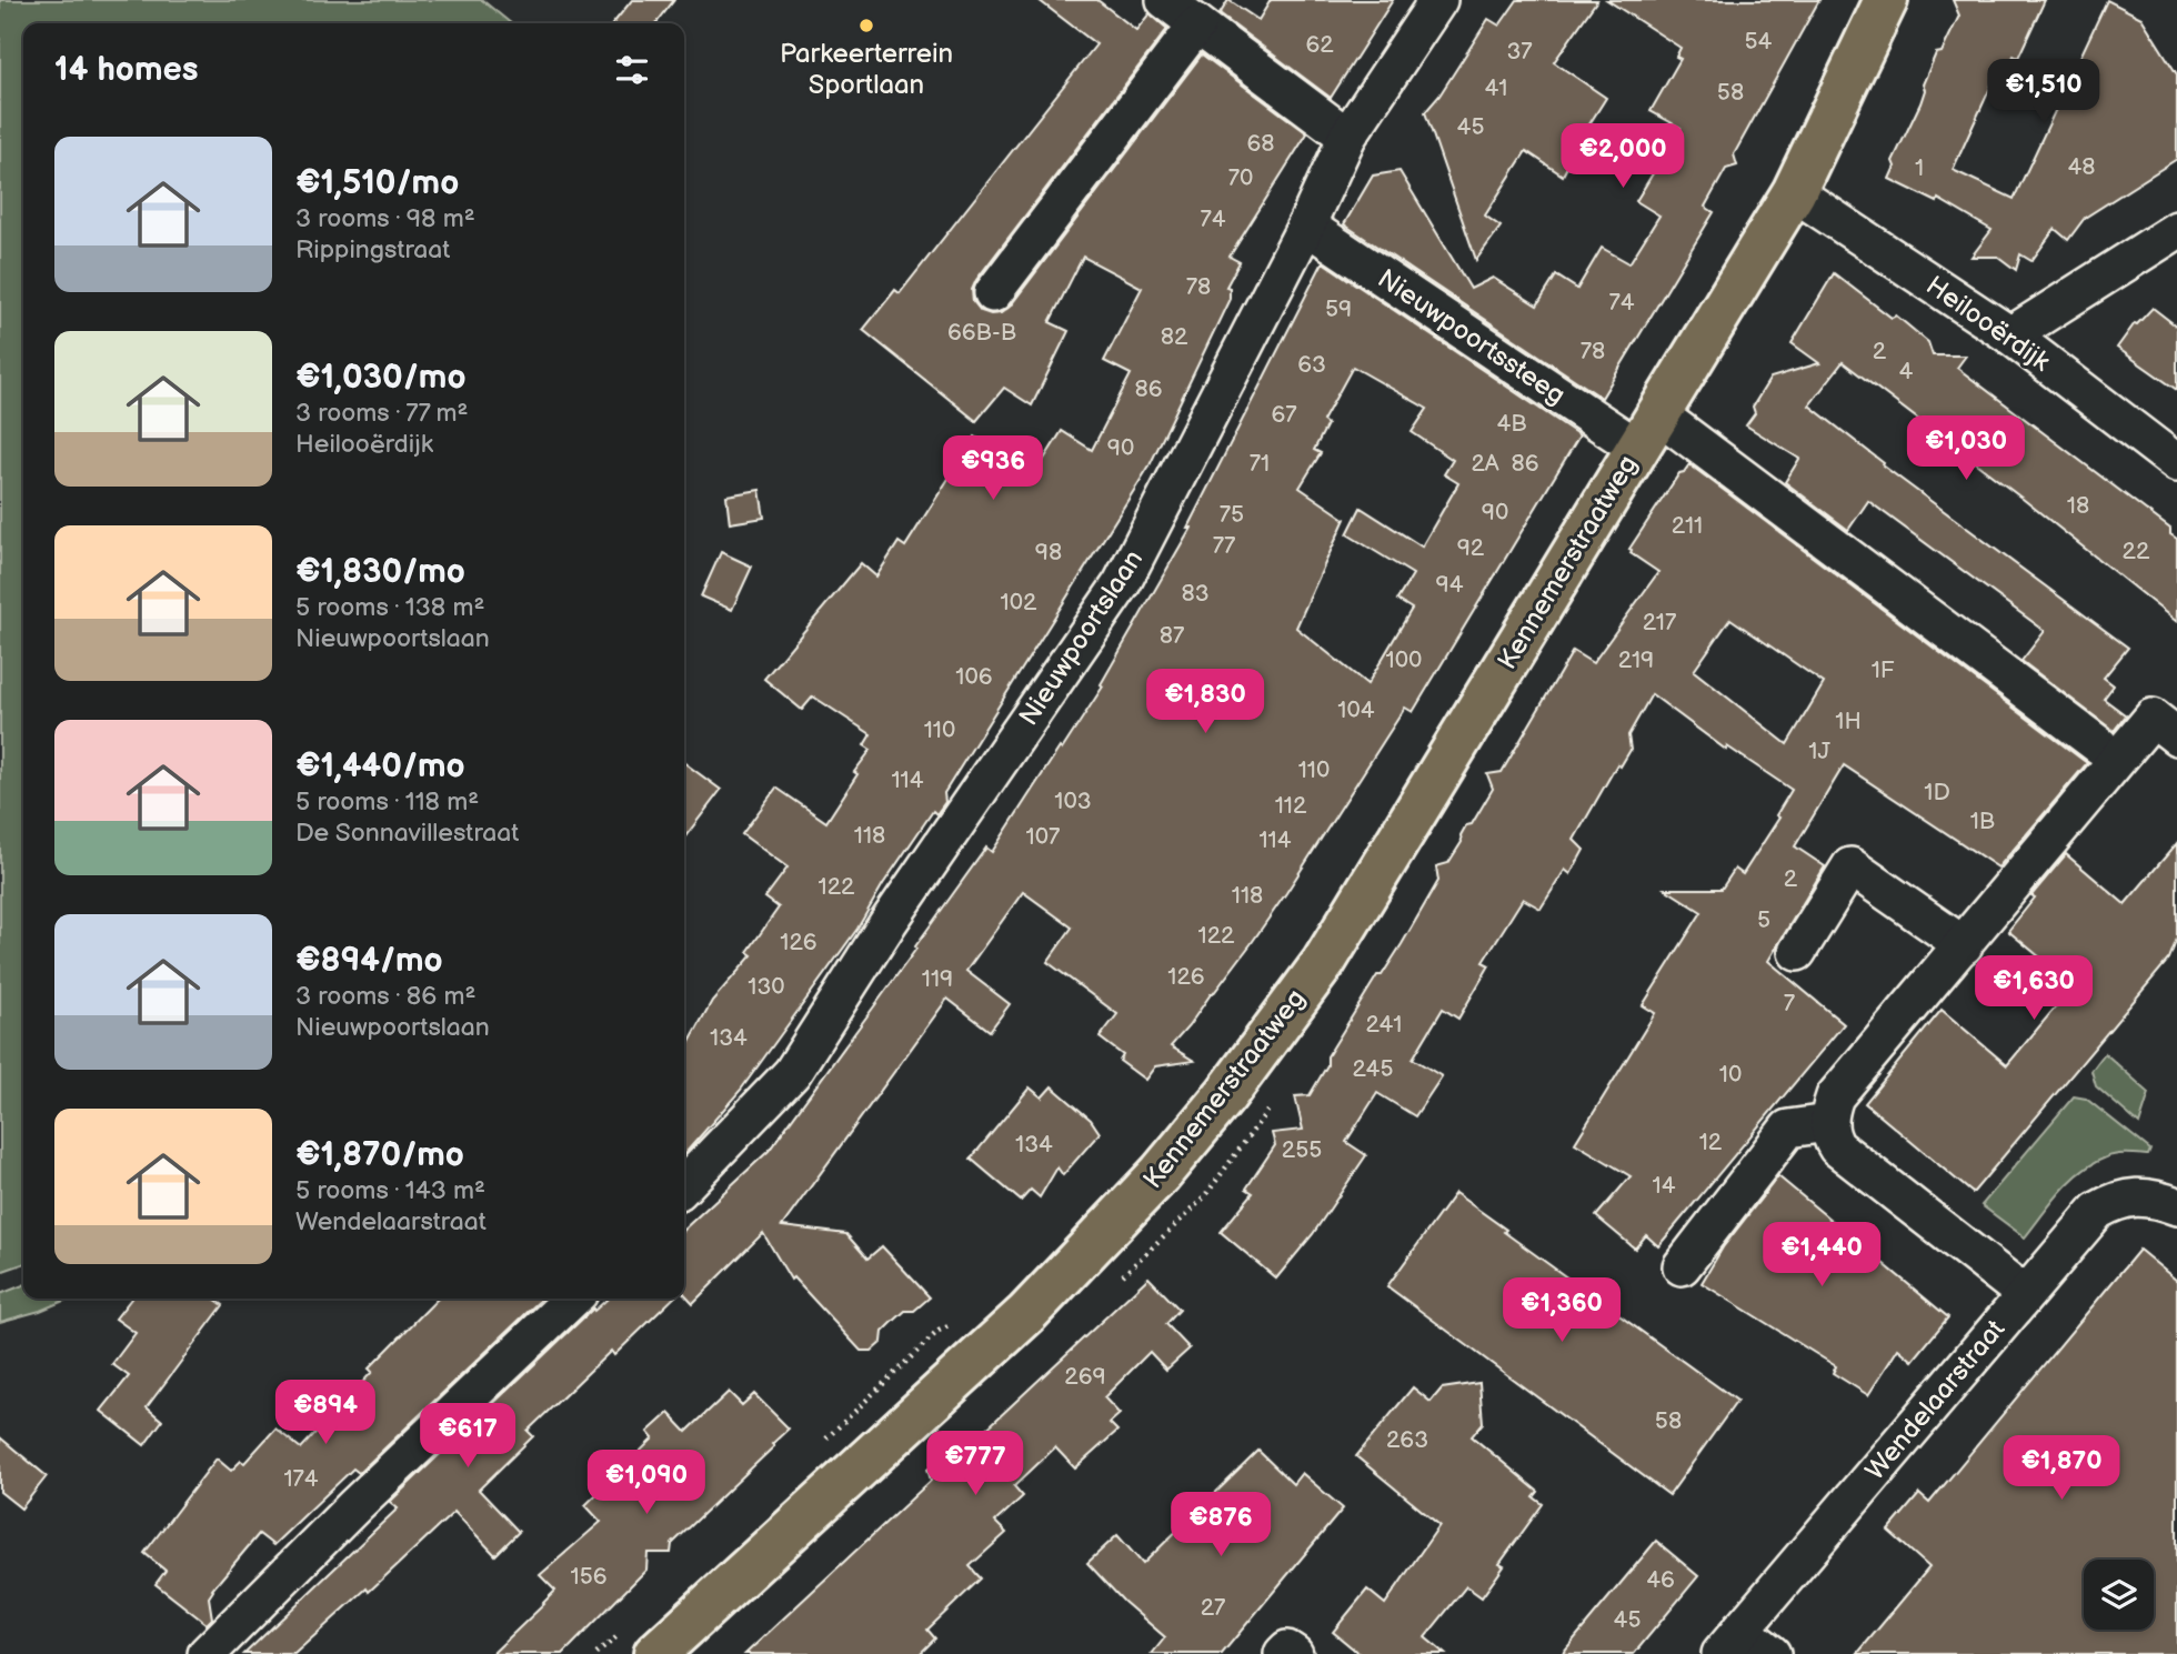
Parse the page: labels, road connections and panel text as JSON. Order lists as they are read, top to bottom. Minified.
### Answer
{"streets":{"main road":["Kennemerstraatweg"],"street":["Heilooërdijk","Nieuwpoortssteeg","Nieuwpoortslaan","Wendelaarstraat"]},"crossings":[["Heilooërdijk","Kennemerstraatweg"],["Nieuwpoortssteeg","Kennemerstraatweg"],["Nieuwpoortssteeg","Nieuwpoortslaan"]],"places":["Parkeerterrein Sportlaan"],"house_numbers":["54","62","37","41","58","45","68","48","1","70","74","78","74","59","66B-B","82","78","2","63","4","86","67","4B","90","71","2A","86","18","90","75","211","77","92","22","98","94","83","102","217","87","100","219","1F","106","104","1H","110","1J","110","114","1D","103","112","1B","118","107","114","2","122","118","5","122","126","126","119","130","7","241","134","245","10","12","134","255","14","269","58","263","174","156","46","27","45"],"page":{"heading":"14 homes","price":["€1,510","€2,000","€1,030","€936","€1,830","€1,630","€1,440","€1,360","€894","€617","€777","€1,870","€1,090","€876"],"list":[{"name":"€1,510/mo","note":"3 rooms · 98 m² · Rippingstraat"},{"name":"€1,030/mo","note":"3 rooms · 77 m² · Heilooërdijk"},{"name":"€1,830/mo","note":"5 rooms · 138 m² · Nieuwpoortslaan"},{"name":"€1,440/mo","note":"5 rooms · 118 m² · De Sonnavillestraat"},{"name":"€894/mo","note":"3 rooms · 86 m² · Nieuwpoortslaan"},{"name":"€1,870/mo","note":"5 rooms · 143 m² · Wendelaarstraat"}]}}
